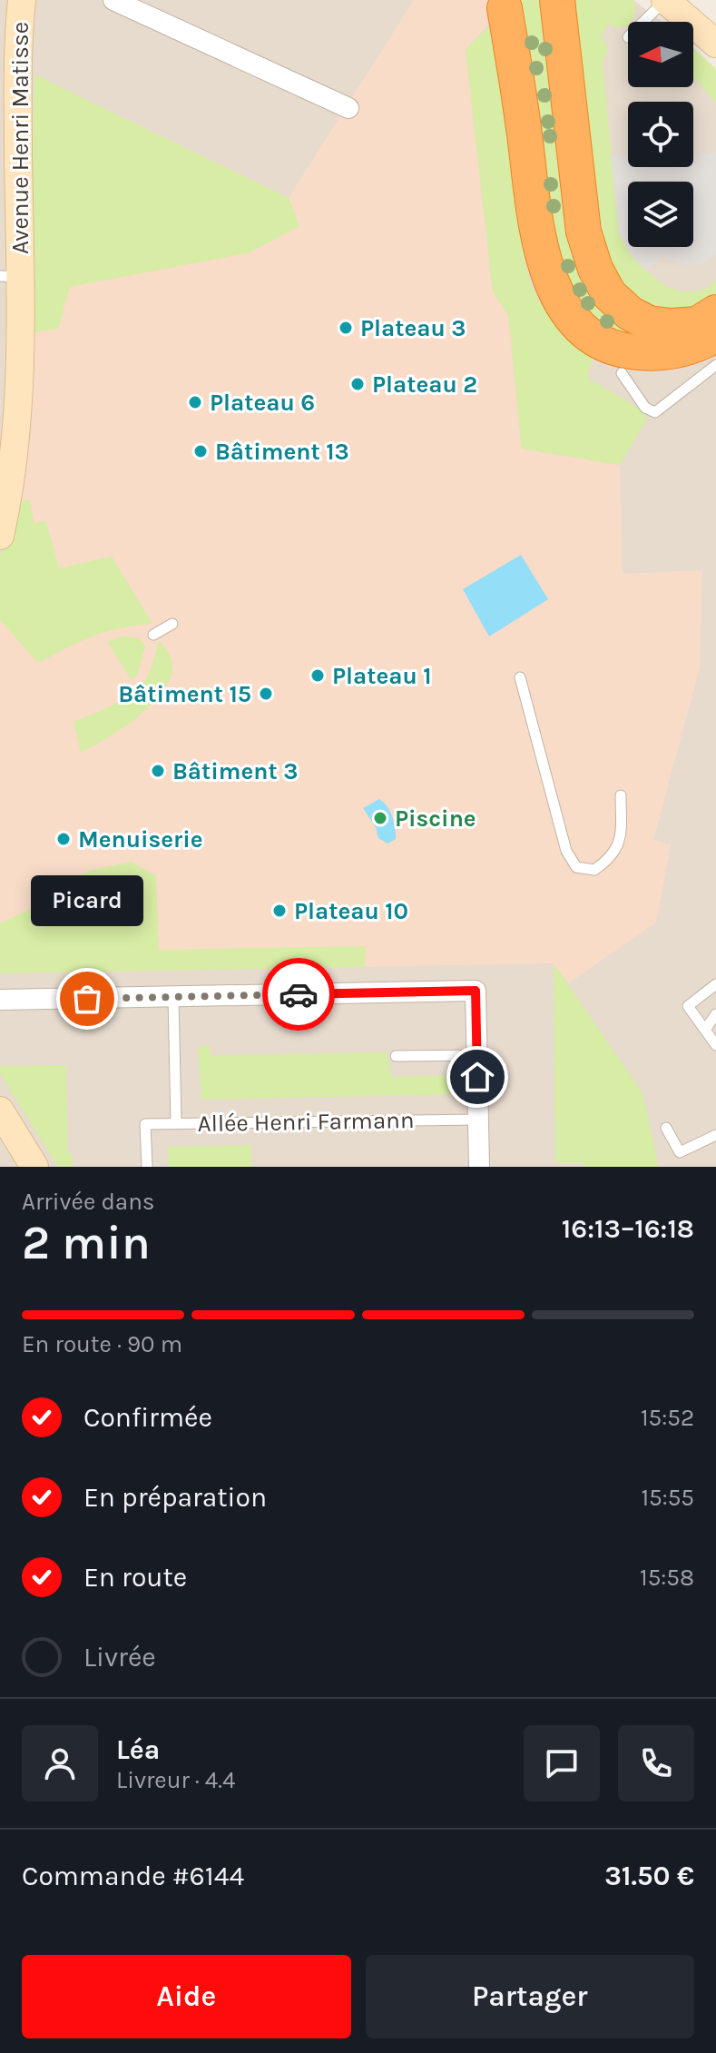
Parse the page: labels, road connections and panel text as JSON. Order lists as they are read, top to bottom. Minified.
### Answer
{"streets":{"street":["Avenue Henri Matisse"],"lane":["Allée Henri Farmann"]},"places":["Plateau 3","Plateau 2","Plateau 6","Bâtiment 13","Plateau 1","Bâtiment 15","Bâtiment 3","Piscine","Menuiserie","Plateau 10","Picard"],"north":"left","page":{"bubble":"Picard","heading":["2 min","Arrivée dans","16:13–16:18"],"panel":["Léa","Livreur · 4.4","Commande #6144","31.50 €"],"bar":"En route · 90 m","list":[["Confirmée","15:52"],["En préparation","15:55"],["En route","15:58"],"Livrée"],"buttons":["Aide","Partager"]}}
